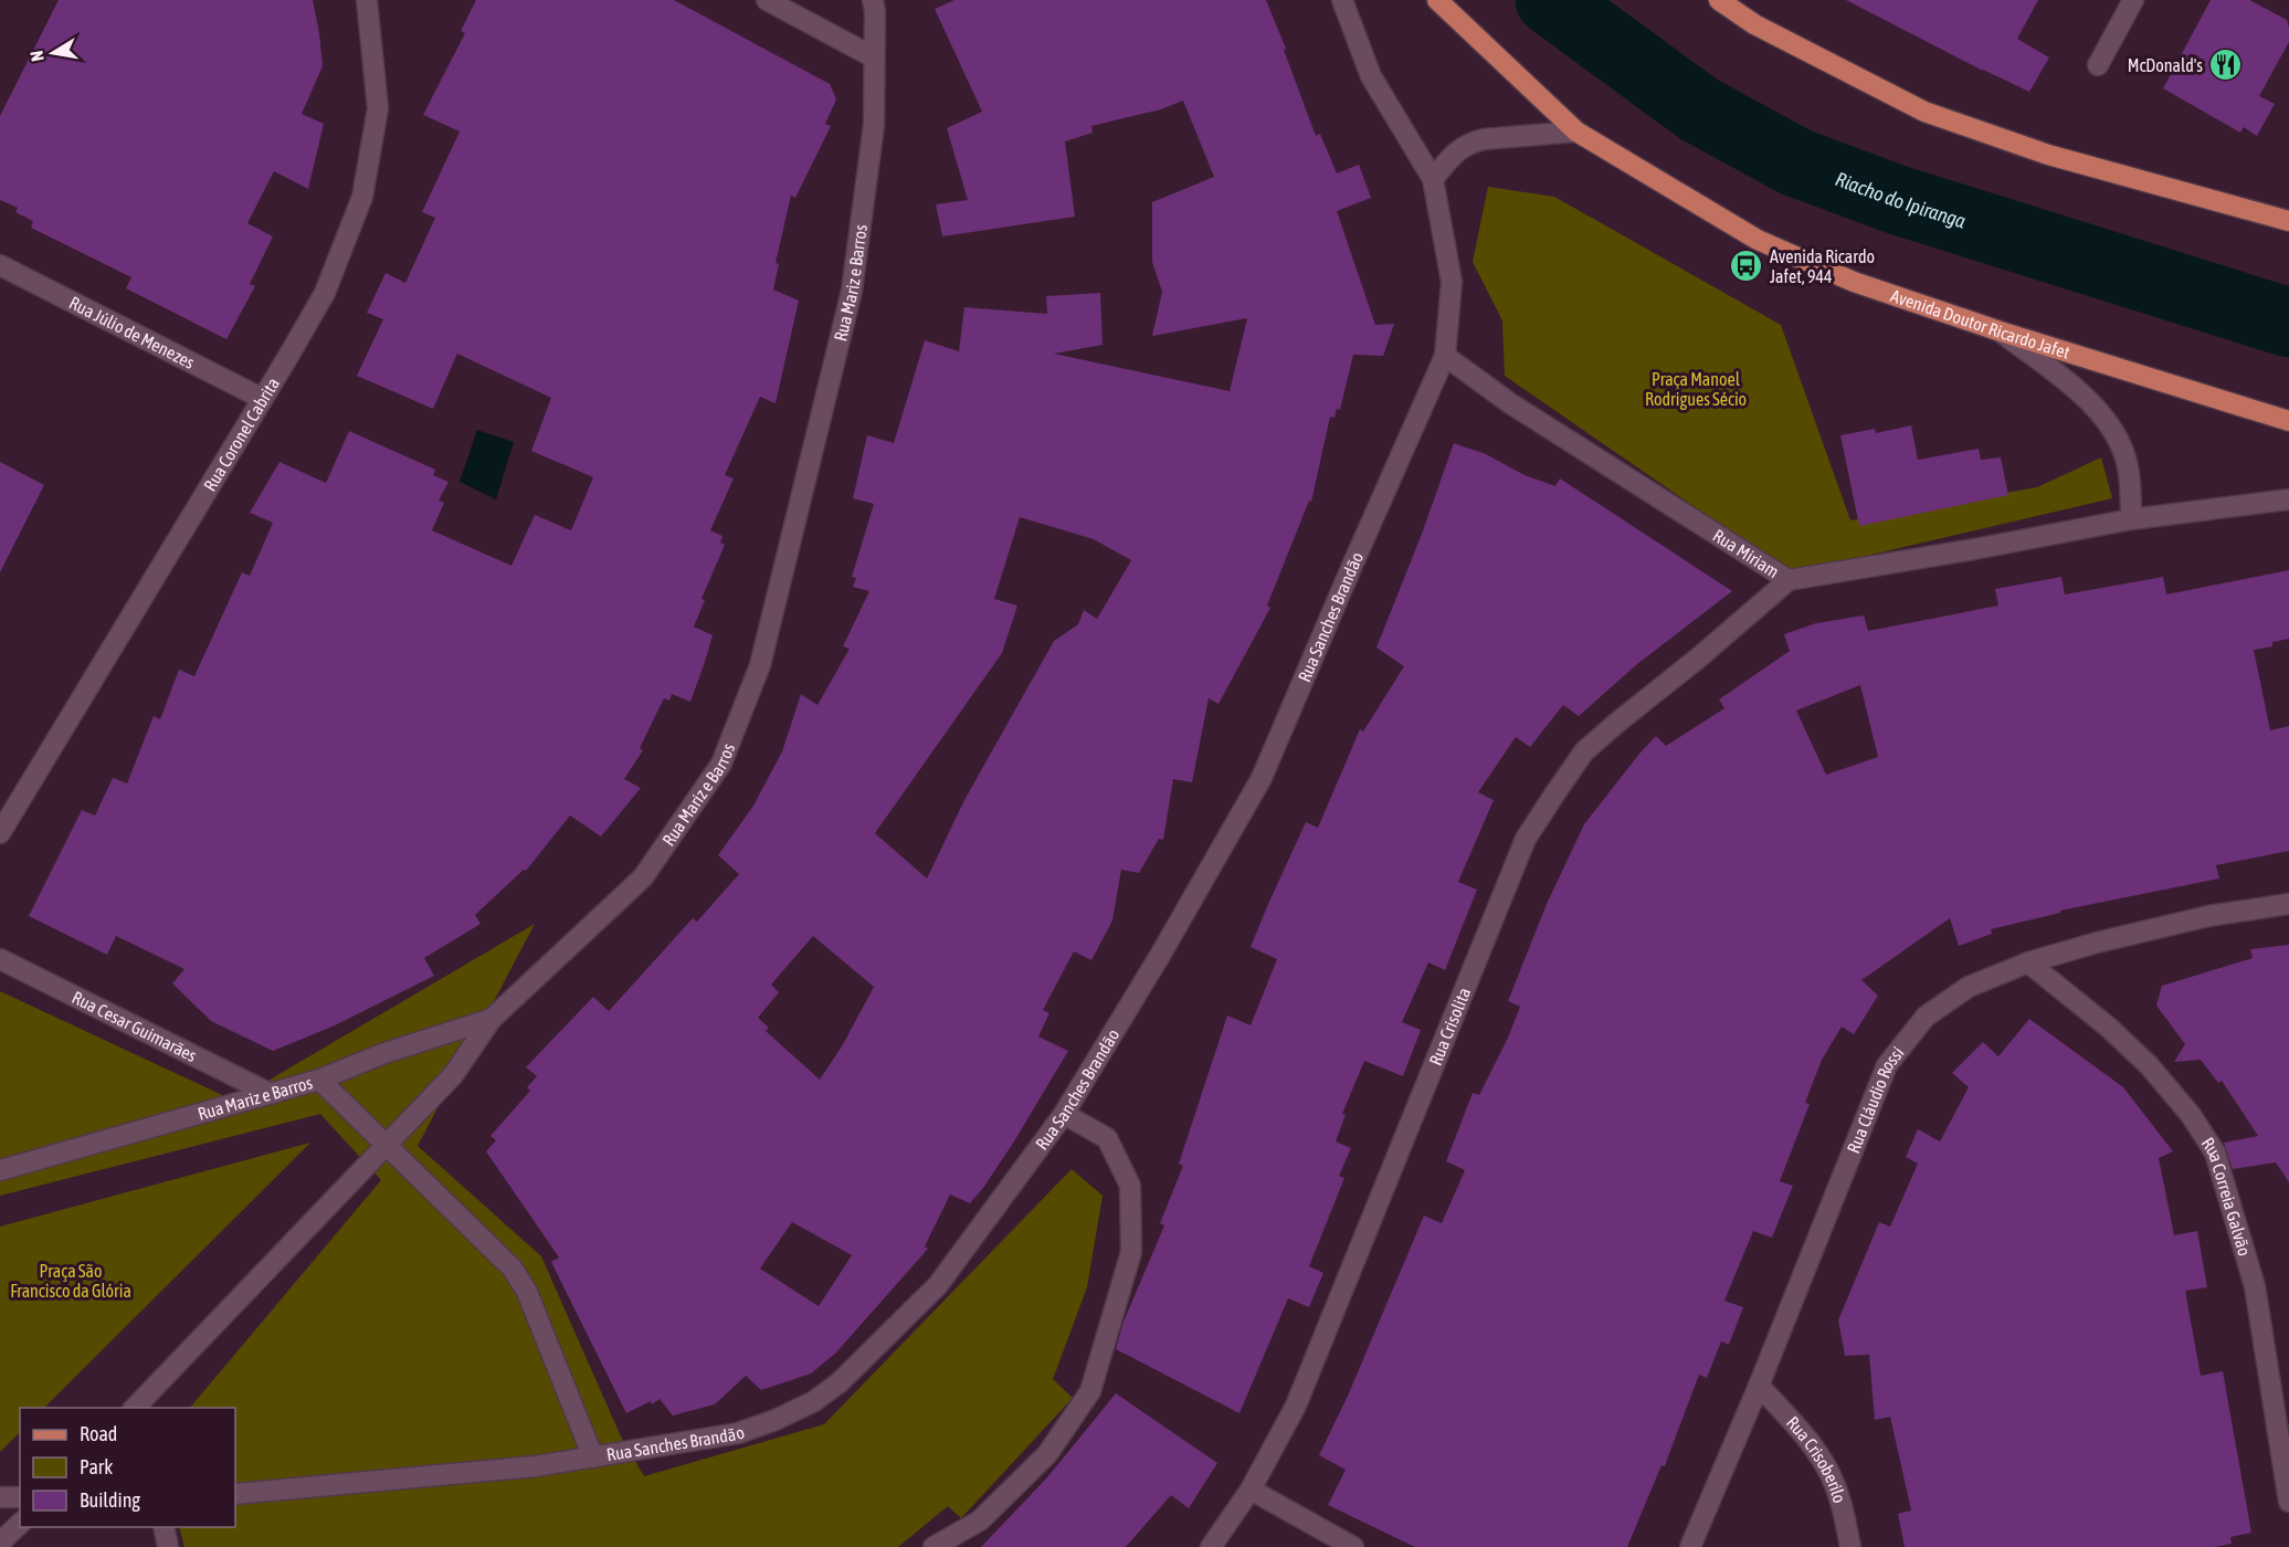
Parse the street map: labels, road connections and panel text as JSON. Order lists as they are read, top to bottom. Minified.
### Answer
{"streets":{"main road":["Avenida Doutor Ricardo Jafet"],"street":["Rua Mariz e Barros","Rua Júlio de Menezes","Rua Coronel Cabrita","Rua Miriam","Rua Sanches Brandão","Rua Cesar Guimarães","Rua Crisolita","Rua Cláudio Rossi","Rua Correia Galvão","Rua Crisoberilo"]},"crossings":[["Rua Mariz e Barros","Rua Cesar Guimarães"],["Rua Júlio de Menezes","Rua Coronel Cabrita"],["Rua Miriam","Rua Sanches Brandão"],["Rua Miriam","Rua Crisolita"],["Rua Cláudio Rossi","Rua Correia Galvão"],["Rua Cláudio Rossi","Rua Crisoberilo"]],"water":["Riacho do Ipiranga"],"parks":["Praça Manoel Rodrigues Sécio","Praça São Francisco da Glória"],"places":{"restaurant":["McDonald's"],"bus stop":["Avenida Ricardo Jafet, 944"]},"legend":["Road","Park","Building"],"north":"left"}
